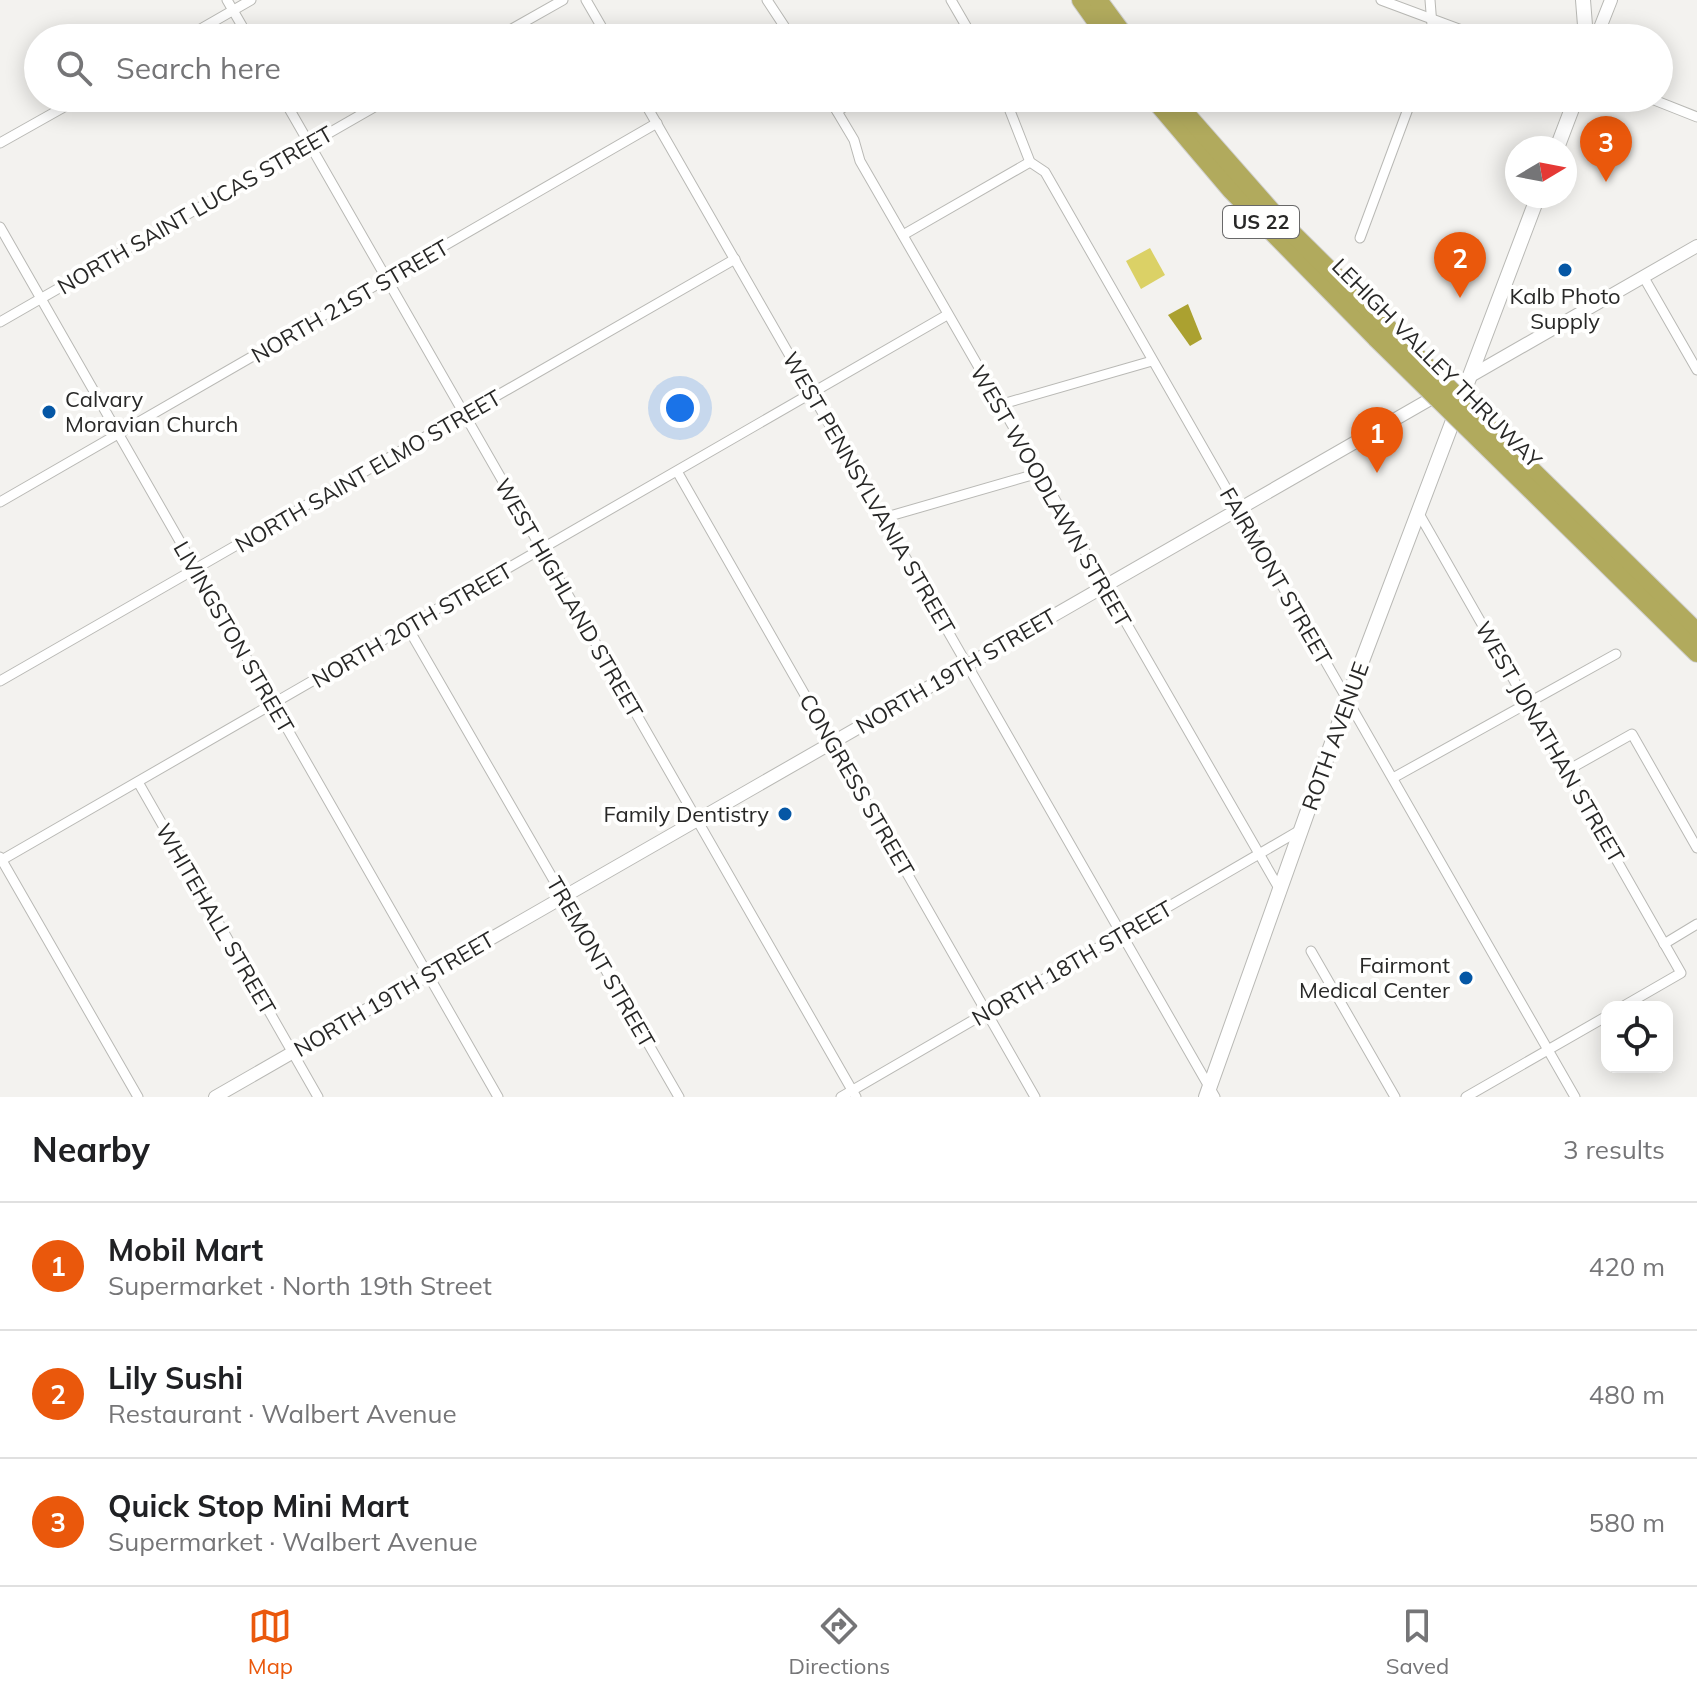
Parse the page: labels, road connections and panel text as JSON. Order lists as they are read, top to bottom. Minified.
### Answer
{"streets":{"highway":["US 22","LEHIGH VALLEY THRUWAY"],"main road":["ROTH AVENUE"],"street":["NORTH SAINT LUCAS STREET","NORTH 21ST STREET","NORTH SAINT ELMO STREET","WEST PENNSYLVANIA STREET","WEST WOODLAWN STREET","FAIRMONT STREET","WEST HIGHLAND STREET","NORTH 20TH STREET","LIVINGSTON STREET","NORTH 19TH STREET","WEST JONATHAN STREET","CONGRESS STREET","WHITEHALL STREET","TREMONT STREET","NORTH 18TH STREET"]},"crossings":[["NORTH SAINT LUCAS STREET","WEST HIGHLAND STREET"],["NORTH SAINT LUCAS STREET","LIVINGSTON STREET"],["NORTH 21ST STREET","WEST PENNSYLVANIA STREET"],["NORTH 21ST STREET","WEST HIGHLAND STREET"],["NORTH 21ST STREET","LIVINGSTON STREET"],["NORTH SAINT ELMO STREET","WEST PENNSYLVANIA STREET"],["NORTH SAINT ELMO STREET","WEST HIGHLAND STREET"],["NORTH SAINT ELMO STREET","LIVINGSTON STREET"],["WEST PENNSYLVANIA STREET","NORTH 20TH STREET"],["WEST PENNSYLVANIA STREET","NORTH 19TH STREET"],["WEST PENNSYLVANIA STREET","ROTH AVENUE"],["WEST PENNSYLVANIA STREET","NORTH 18TH STREET"],["WEST WOODLAWN STREET","NORTH 20TH STREET"],["WEST WOODLAWN STREET","NORTH 19TH STREET"],["WEST WOODLAWN STREET","ROTH AVENUE"],["WEST WOODLAWN STREET","NORTH 18TH STREET"],["FAIRMONT STREET","NORTH 19TH STREET"],["FAIRMONT STREET","ROTH AVENUE"],["WEST HIGHLAND STREET","NORTH 20TH STREET"],["WEST HIGHLAND STREET","NORTH 19TH STREET"],["WEST HIGHLAND STREET","NORTH 18TH STREET"],["NORTH 20TH STREET","LIVINGSTON STREET"],["NORTH 20TH STREET","CONGRESS STREET"],["NORTH 20TH STREET","WHITEHALL STREET"],["NORTH 20TH STREET","TREMONT STREET"],["LIVINGSTON STREET","NORTH 19TH STREET"],["NORTH 19TH STREET","ROTH AVENUE"],["NORTH 19TH STREET","CONGRESS STREET"],["NORTH 19TH STREET","WHITEHALL STREET"],["NORTH 19TH STREET","TREMONT STREET"],["ROTH AVENUE","WEST JONATHAN STREET"],["ROTH AVENUE","NORTH 18TH STREET"],["CONGRESS STREET","NORTH 18TH STREET"]],"places":["Kalb Photo Supply","Calvary Moravian Church","Family Dentistry","Fairmont Medical Center"],"north":"right","page":{"search":"Search here","pins":["3","2","1"],"heading":["Nearby","3 results"],"list":[{"mark":"1","name":"Mobil Mart","note":"Supermarket · North 19th Street","value":"420 m"},{"mark":"2","name":"Lily Sushi","note":"Restaurant · Walbert Avenue","value":"480 m"},{"mark":"3","name":"Quick Stop Mini Mart","note":"Supermarket · Walbert Avenue","value":"580 m"}],"nav":["Map","Directions","Saved"]}}
